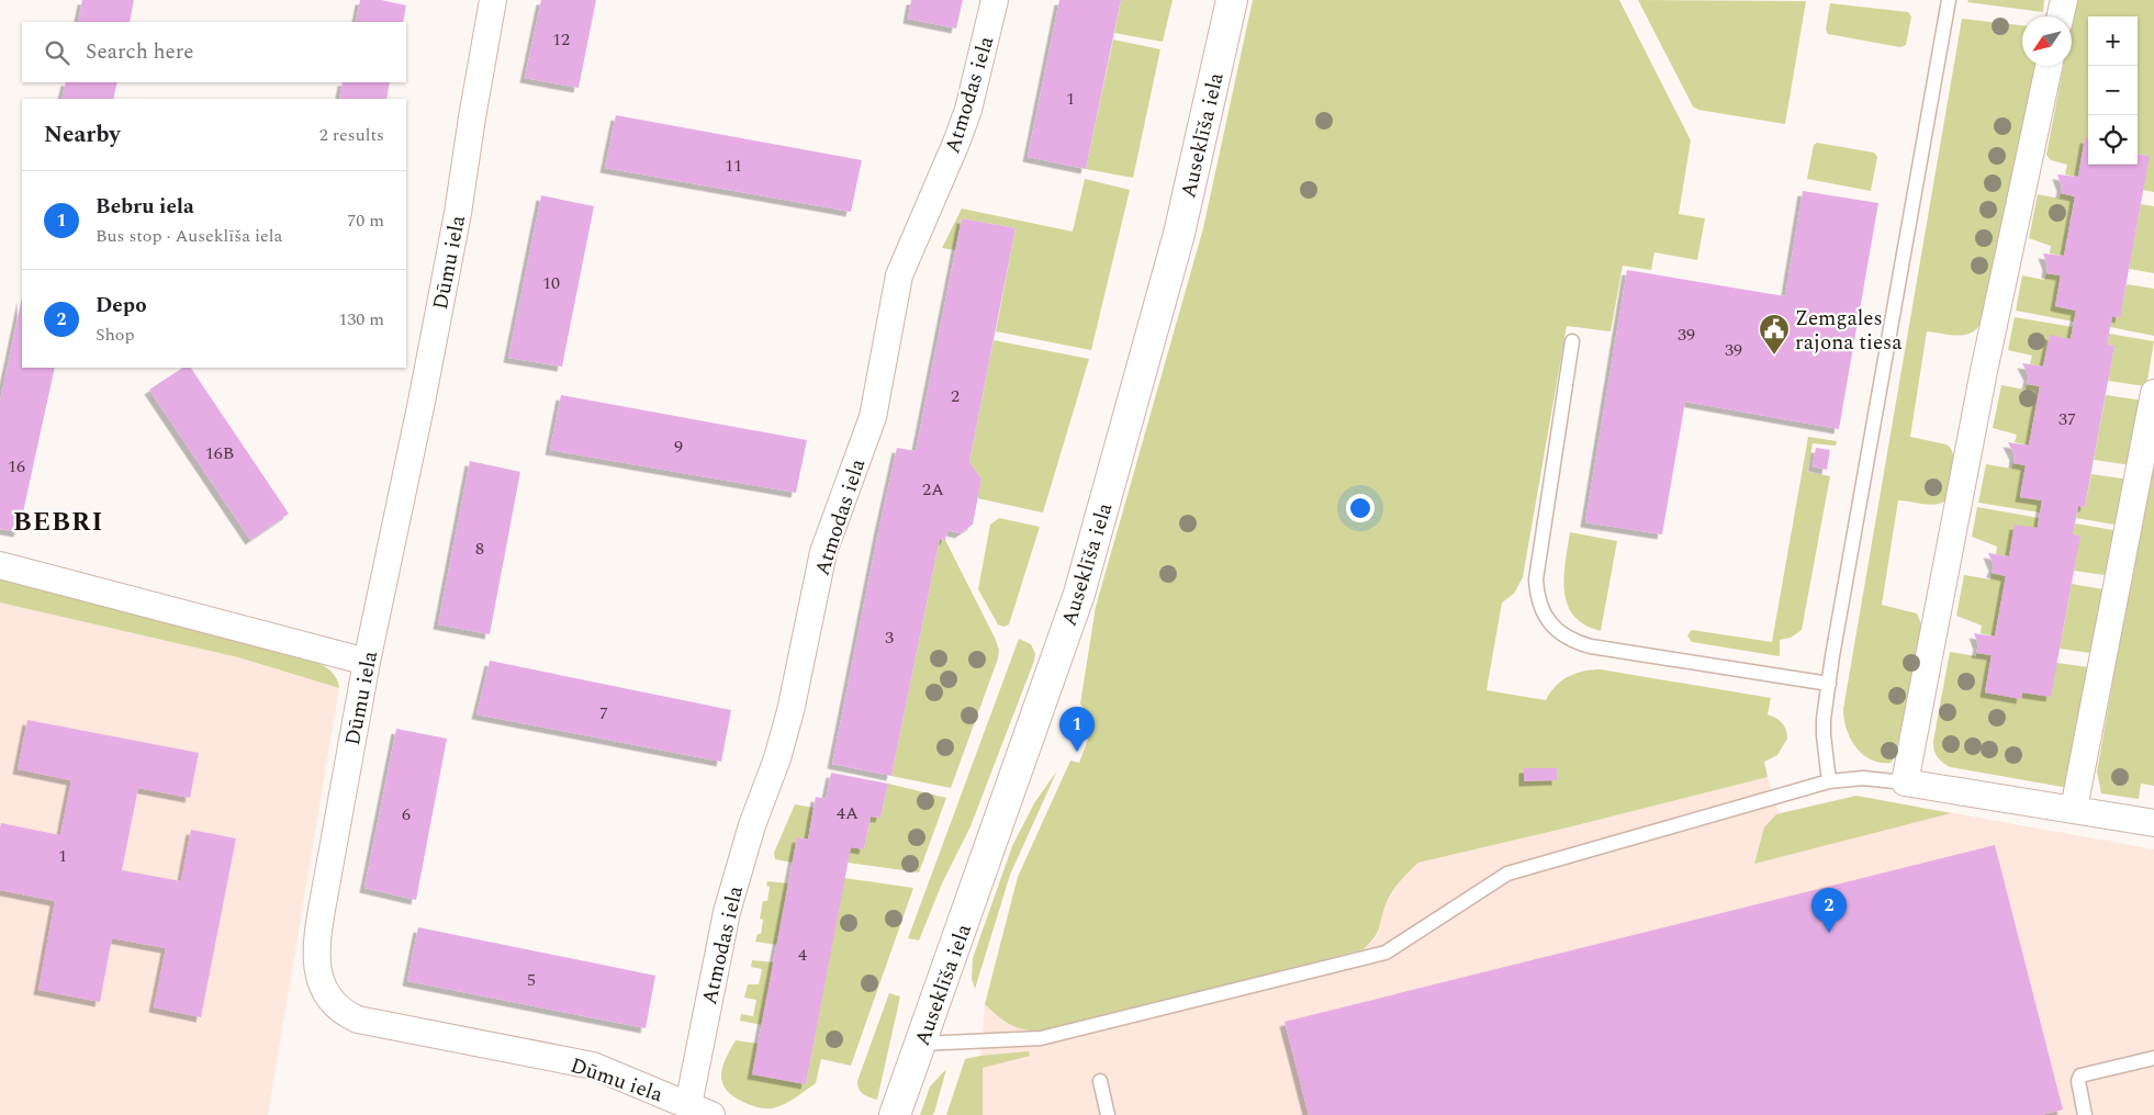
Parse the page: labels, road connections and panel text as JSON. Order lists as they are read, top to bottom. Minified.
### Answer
{"streets":{"street":["Atmodas iela","Auseklīša iela","Dūmu iela"]},"crossings":[["Atmodas iela","Dūmu iela"]],"districts":["BEBRI"],"places":{"public building":["Zemgales rajona tiesa"]},"house_numbers":["12","1","11","10","39","39","2","37","9","16B","16","2A","8","3","7","4A","6","1","4","5"],"north":"bottom left","page":{"map_buttons":["+","−"],"search":"Search here","heading":["Nearby","2 results"],"list":[{"mark":"1","name":"Bebru iela","note":"Bus stop · Auseklīša iela","value":"70 m"},{"mark":"2","name":"Depo","note":"Shop","value":"130 m"}],"pins":["1","2"]}}
